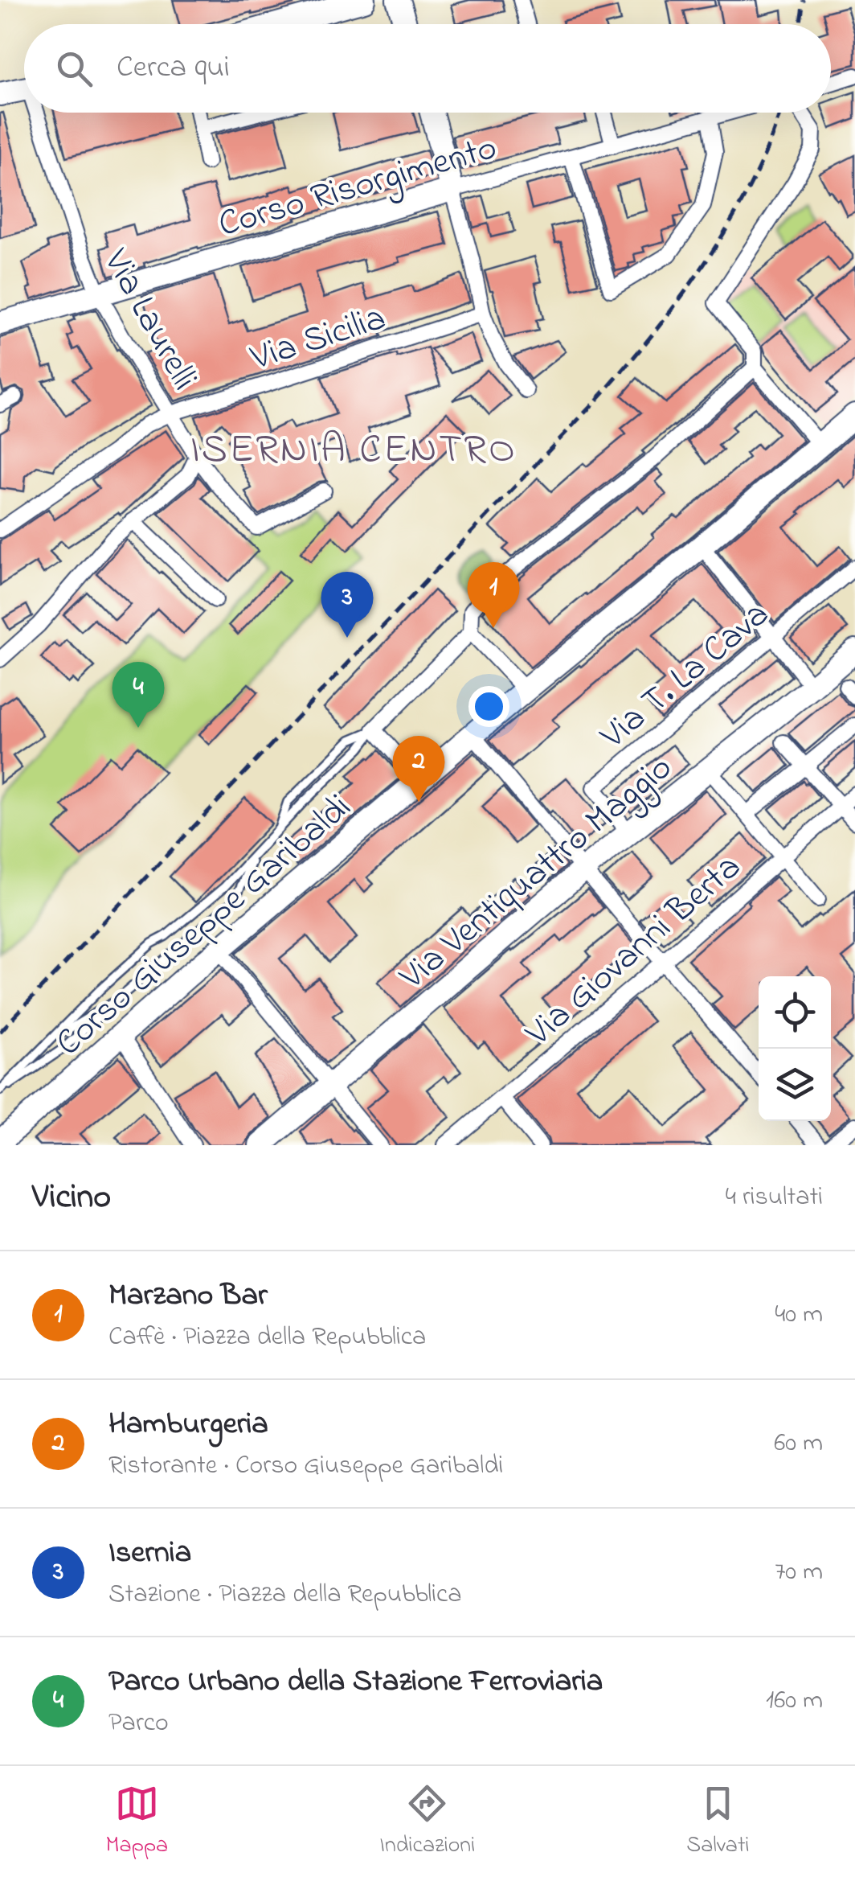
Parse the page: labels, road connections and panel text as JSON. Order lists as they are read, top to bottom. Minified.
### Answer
{"streets":{"main road":["Corso Risorgimento","Via Ventiquattro Maggio","Corso Giuseppe Garibaldi"],"street":["Via Laurelli","Via Sicilia","Via T. La Cava","Via Giovanni Berta"]},"crossings":[["Corso Risorgimento","Via Laurelli"],["Via Laurelli","Via Sicilia"],["Via T. La Cava","Via Ventiquattro Maggio"]],"districts":["ISERNIA CENTRO"],"page":{"search":"Cerca qui","pins":["1","3","4","2"],"heading":["Vicino","4 risultati"],"list":[{"mark":"1","name":"Marzano Bar","note":"Caffè · Piazza della Repubblica","value":"40 m"},{"mark":"2","name":"Hamburgeria","note":"Ristorante · Corso Giuseppe Garibaldi","value":"60 m"},{"mark":"3","name":"Isernia","note":"Stazione · Piazza della Repubblica","value":"70 m"},{"mark":"4","name":"Parco Urbano della Stazione Ferroviaria","note":"Parco","value":"160 m"}],"nav":["Mappa","Indicazioni","Salvati"]}}
